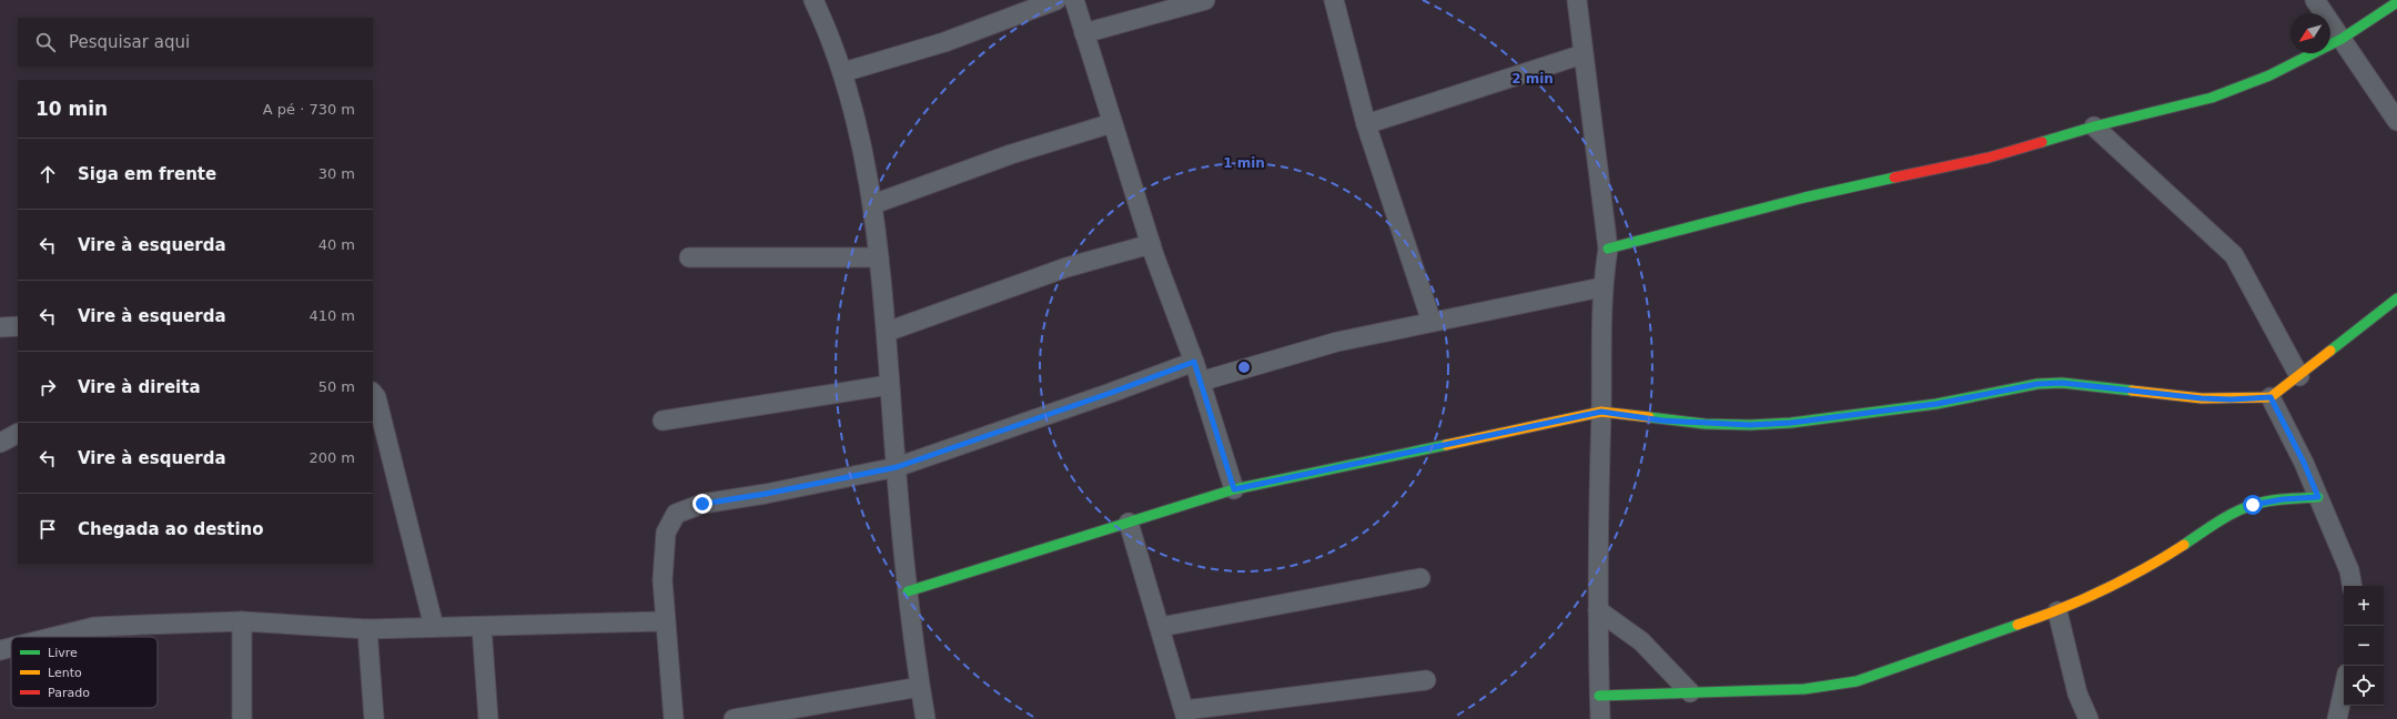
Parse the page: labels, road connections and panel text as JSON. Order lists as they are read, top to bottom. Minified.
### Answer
{"legend":["Livre","Lento","Parado"],"north":"bottom left","page":{"search":"Pesquisar aqui","heading":["10 min","A pé · 730 m"],"list":[["Siga em frente","30 m"],["Vire à esquerda","40 m"],["Vire à esquerda","410 m"],["Vire à direita","50 m"],["Vire à esquerda","200 m"],"Chegada ao destino"],"map_buttons":["+","−"]},"rings":["2 min","1 min"]}
